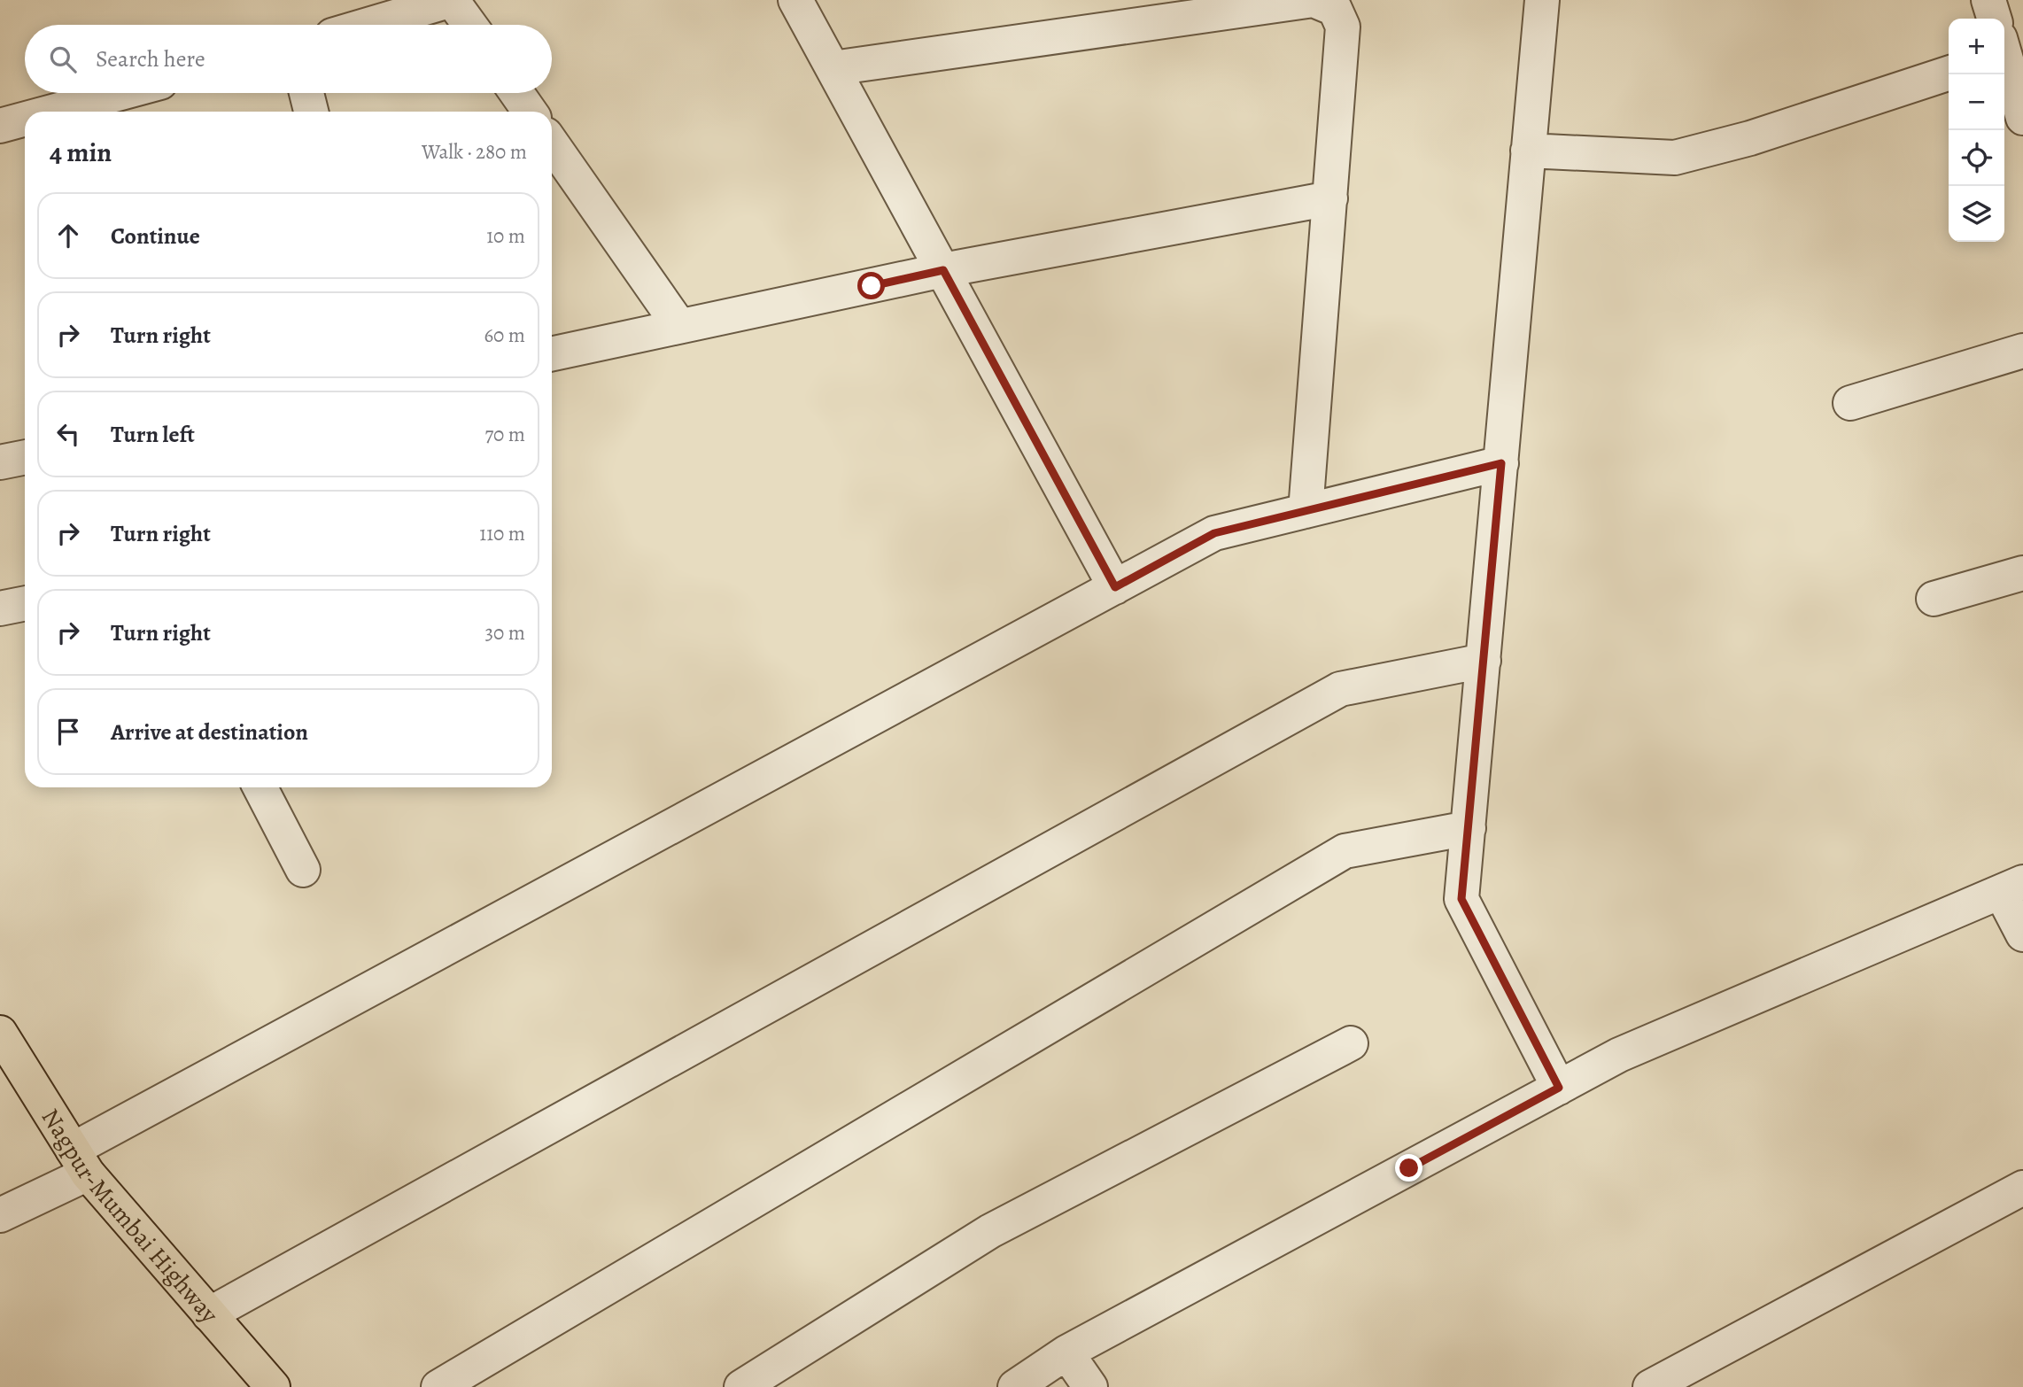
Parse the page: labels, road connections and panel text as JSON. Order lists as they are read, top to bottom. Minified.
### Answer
{"streets":{"highway":["Nagpur-Mumbai Highway"]},"page":{"map_buttons":["+","−"],"search":"Search here","heading":["4 min","Walk · 280 m"],"list":[["Continue","10 m"],["Turn right","60 m"],["Turn left","70 m"],["Turn right","110 m"],["Turn right","30 m"],"Arrive at destination"]}}
